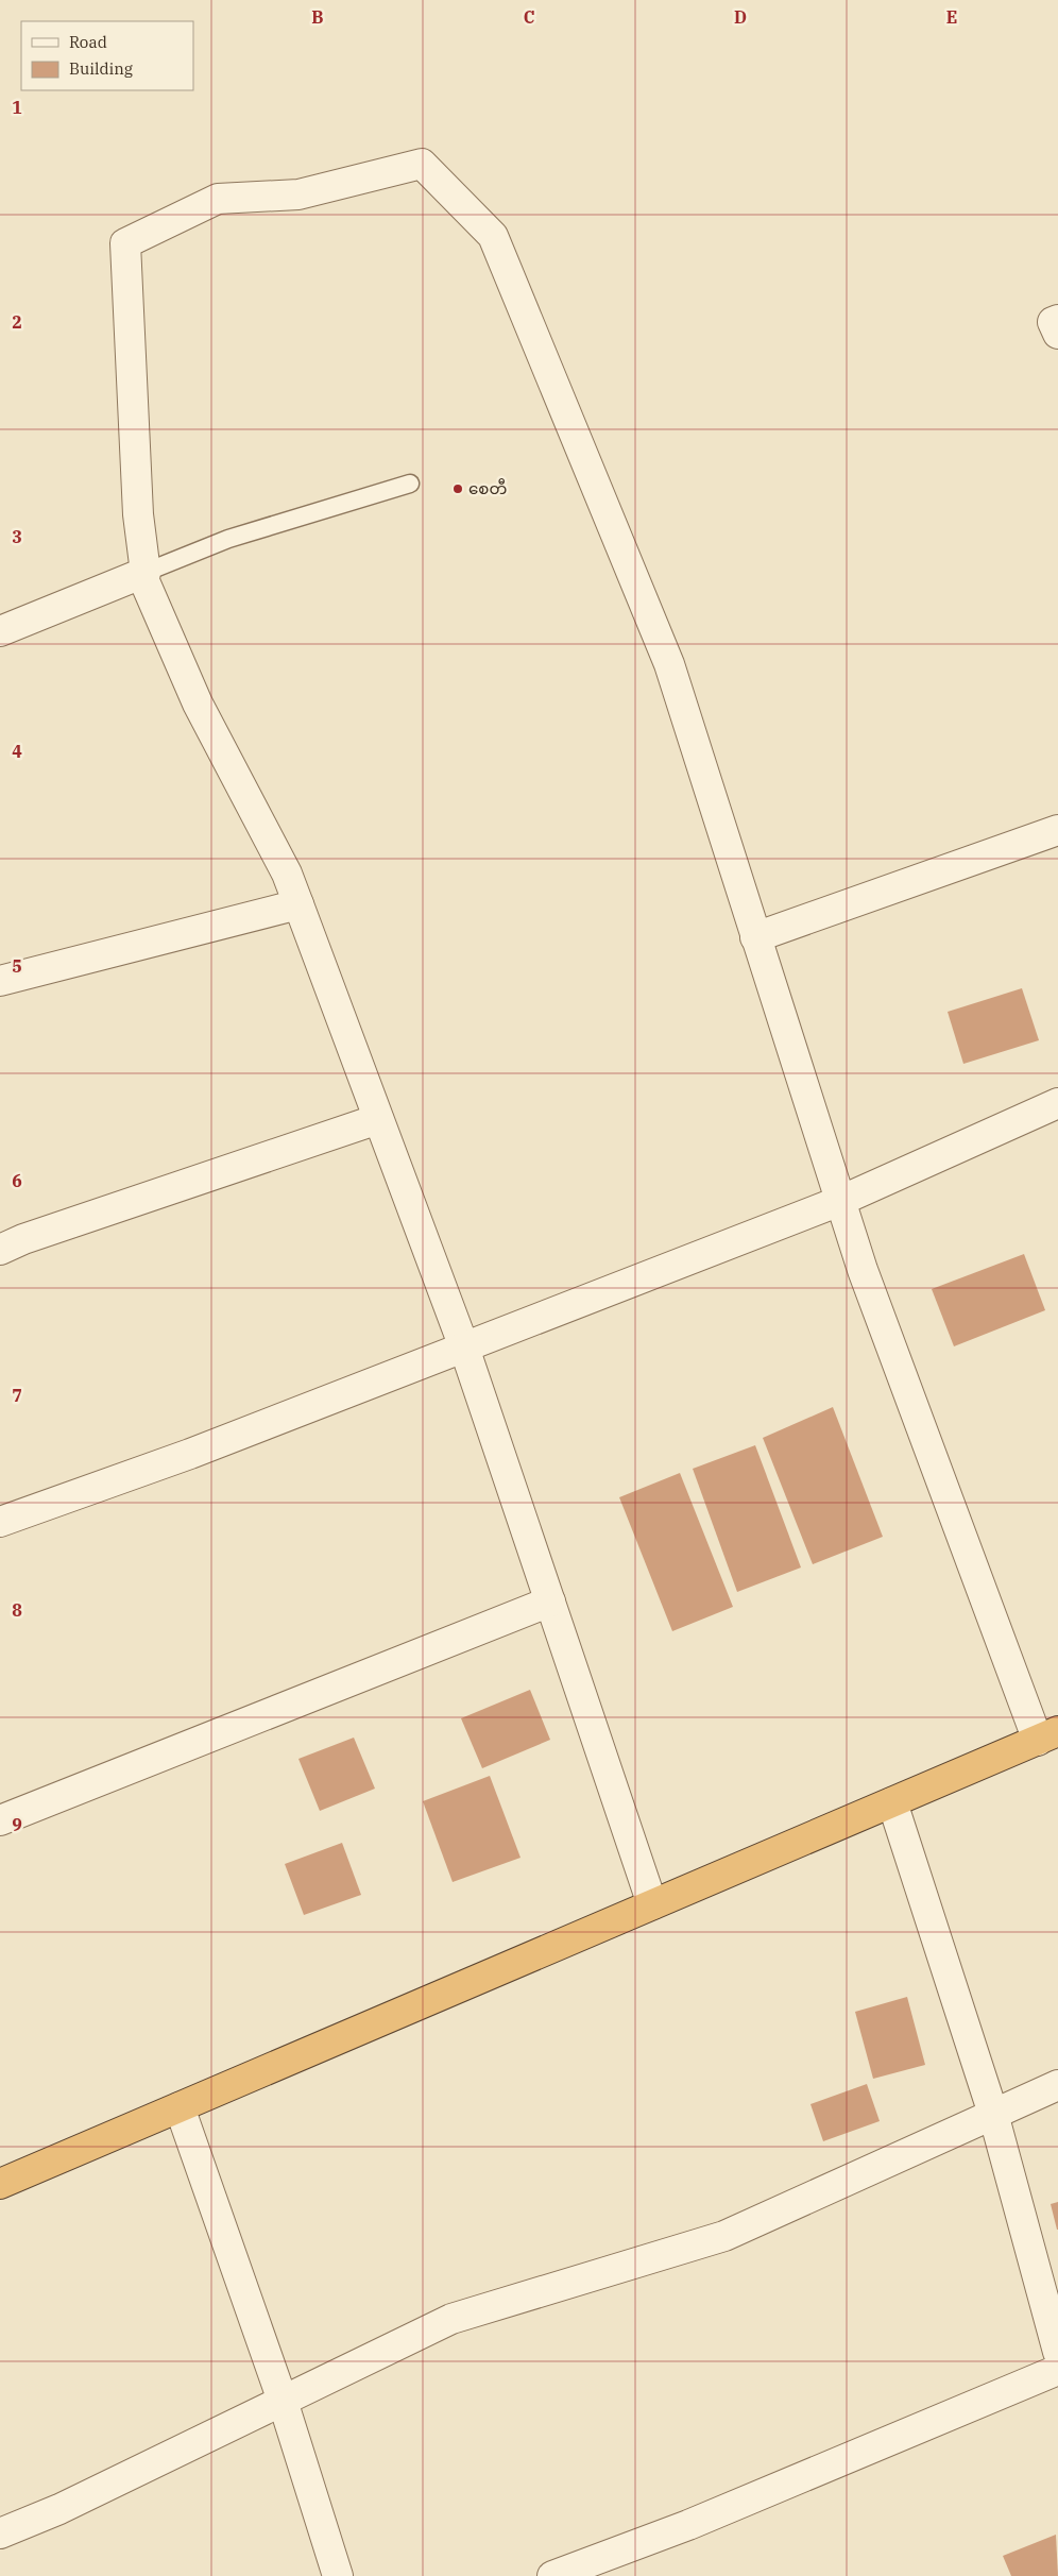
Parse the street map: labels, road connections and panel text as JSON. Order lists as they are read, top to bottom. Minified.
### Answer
{"places":["စေတီ"],"legend":["Road","Building"],"grid":{"columns":["B","C","D","E"],"rows":["1","2","3","4","5","6","7","8","9"]}}
